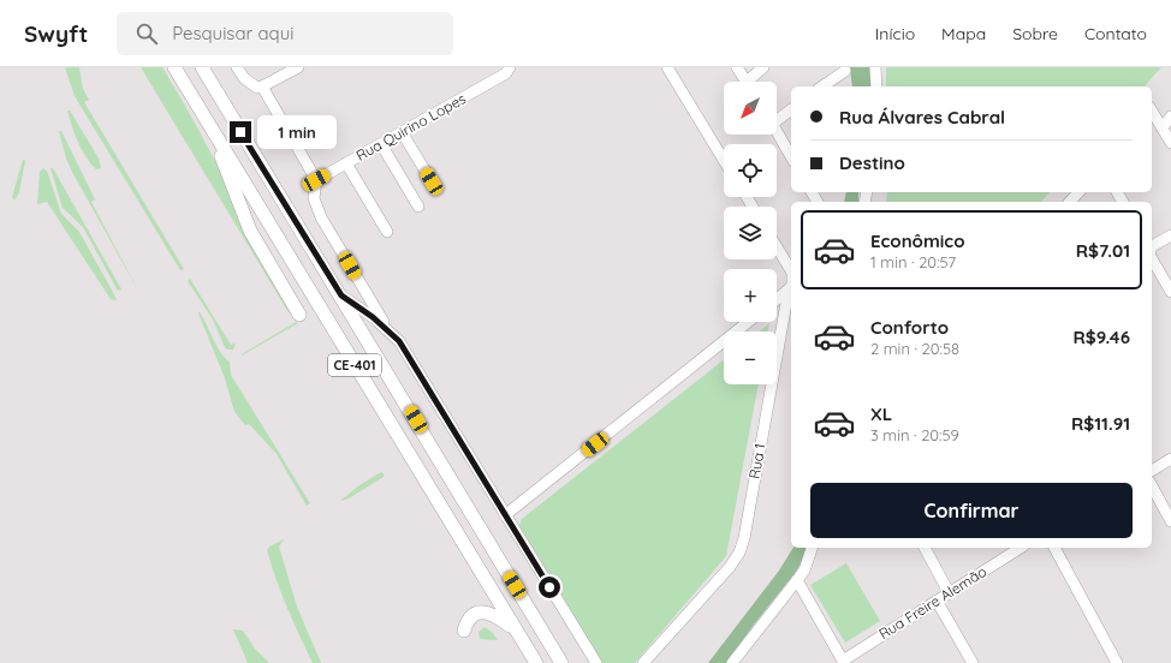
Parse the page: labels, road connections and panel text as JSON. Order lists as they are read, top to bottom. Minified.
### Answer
{"streets":{"main road":["CE-401"],"street":["Rua Quirino Lopes","Rua 1","Rua Freire Alemão"]},"north":"bottom left","page":{"header":"Swyft","search":"Pesquisar aqui","nav":["Início","Mapa","Sobre","Contato"],"map_buttons":["+","−"],"banner":["Rua Álvares Cabral","Destino"],"bubble":"1 min","list":[{"name":"Econômico","note":"1 min · 20:57","value":"R$7.01"},{"name":"Conforto","note":"2 min · 20:58","value":"R$9.46"},{"name":"XL","note":"3 min · 20:59","value":"R$11.91"}],"buttons":"Confirmar"}}
